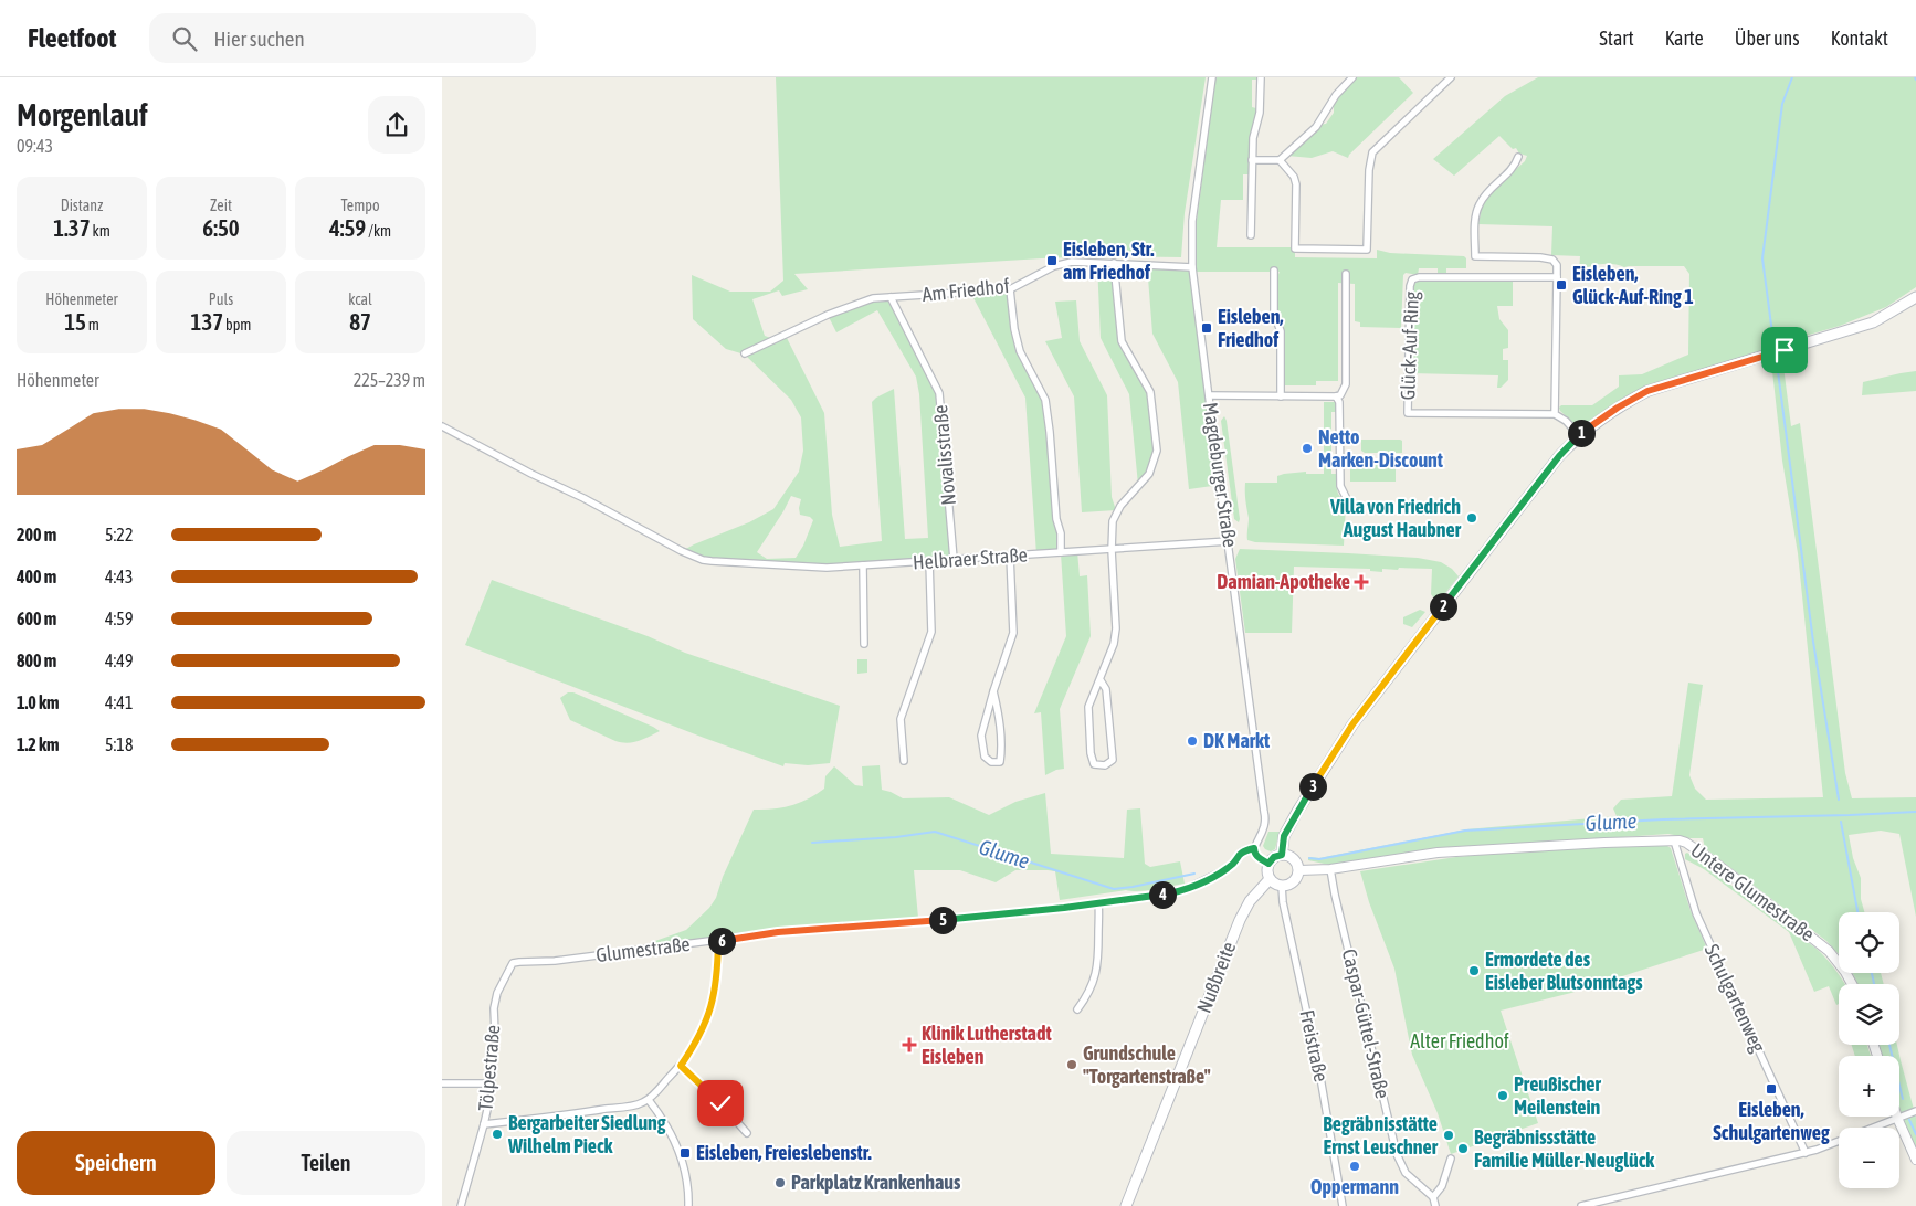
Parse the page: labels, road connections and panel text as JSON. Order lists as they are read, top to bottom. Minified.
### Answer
{"streets":{"main road":["Nußbreite"],"street":["Am Friedhof","Glück-Auf-Ring","Novalisstraße","Magdeburger Straße","Helbraer Straße","Untere Glumestraße","Glumestraße","Schulgartenweg","Caspar-Güttel-Straße","Freistraße","Tölpestraße"]},"crossings":[["Am Friedhof","Novalisstraße"],["Am Friedhof","Magdeburger Straße"],["Novalisstraße","Helbraer Straße"],["Magdeburger Straße","Helbraer Straße"],["Magdeburger Straße","Glumestraße"],["Untere Glumestraße","Schulgartenweg"],["Untere Glumestraße","Caspar-Güttel-Straße"],["Glumestraße","Tölpestraße"],["Nußbreite","Freistraße"]],"water":["Glume"],"parks":["Alter Friedhof"],"places":{"transit":["Eisleben, Str. am Friedhof","Eisleben, Glück-Auf-Ring 1","Eisleben, Friedhof","Eisleben, Schulgartenweg","Eisleben, Freieslebenstr."],"other":["Netto Marken-Discount","Villa von Friedrich August Haubner","DK Markt","Ermordete des Eisleber Blutsonntags","Grundschule \"Torgartenstraße\"","Preußischer Meilenstein","Bergarbeiter Siedlung Wilhelm Pieck","Begräbnisstätte Ernst Leuschner","Begräbnissstätte Familie Müller-Neuglück","Oppermann","Parkplatz Krankenhaus"],"health":["Damian-Apotheke","Klinik Lutherstadt Eisleben"]},"page":{"header":"Fleetfoot","search":"Hier suchen","nav":["Start","Karte","Über uns","Kontakt"],"heading":["Morgenlauf","09:43"],"stats":[["Distanz","1.37 km"],["Zeit","6:50"],["Tempo","4:59 /km"],["Höhenmeter","15 m"],["Puls","137 bpm"],["kcal","87"]],"chart":["Höhenmeter","225–239 m"],"pins":["1","2","3","4","5","6"],"list":[{"name":"200 m","note":"5:22"},{"name":"400 m","note":"4:43"},{"name":"600 m","note":"4:59"},{"name":"800 m","note":"4:49"},{"name":"1.0 km","note":"4:41"},{"name":"1.2 km","note":"5:18"}],"map_buttons":["+","−"],"buttons":["Speichern","Teilen"]}}
